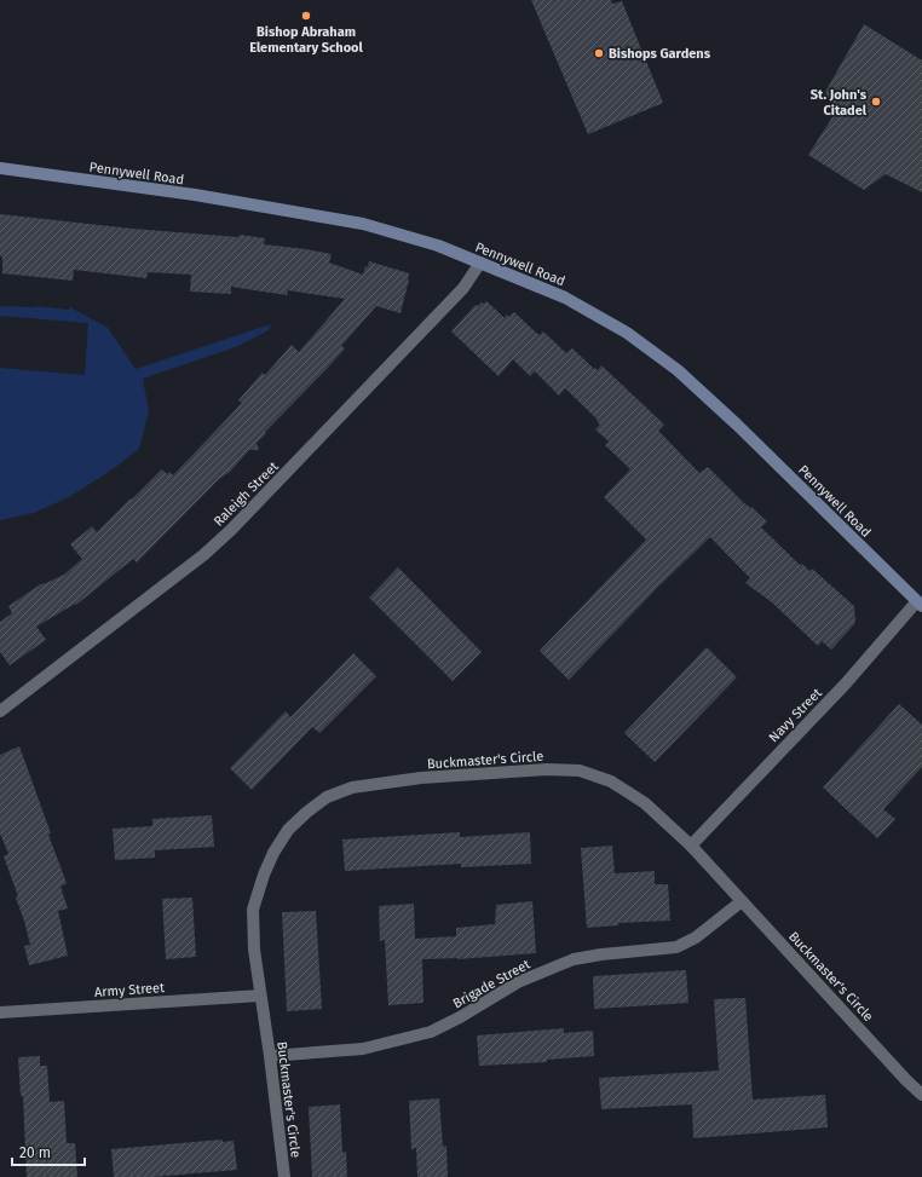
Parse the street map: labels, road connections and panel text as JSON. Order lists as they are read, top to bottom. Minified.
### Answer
{"streets":{"street":["Pennywell Road","Raleigh Street","Navy Street","Buckmaster's Circle","Brigade Street","Army Street"]},"crossings":[["Pennywell Road","Raleigh Street"],["Pennywell Road","Navy Street"],["Navy Street","Buckmaster's Circle"],["Buckmaster's Circle","Brigade Street"],["Buckmaster's Circle","Army Street"]],"places":["Bishop Abraham Elementary School","Bishops Gardens","St. John's Citadel"],"scale_bar":"20 m"}
